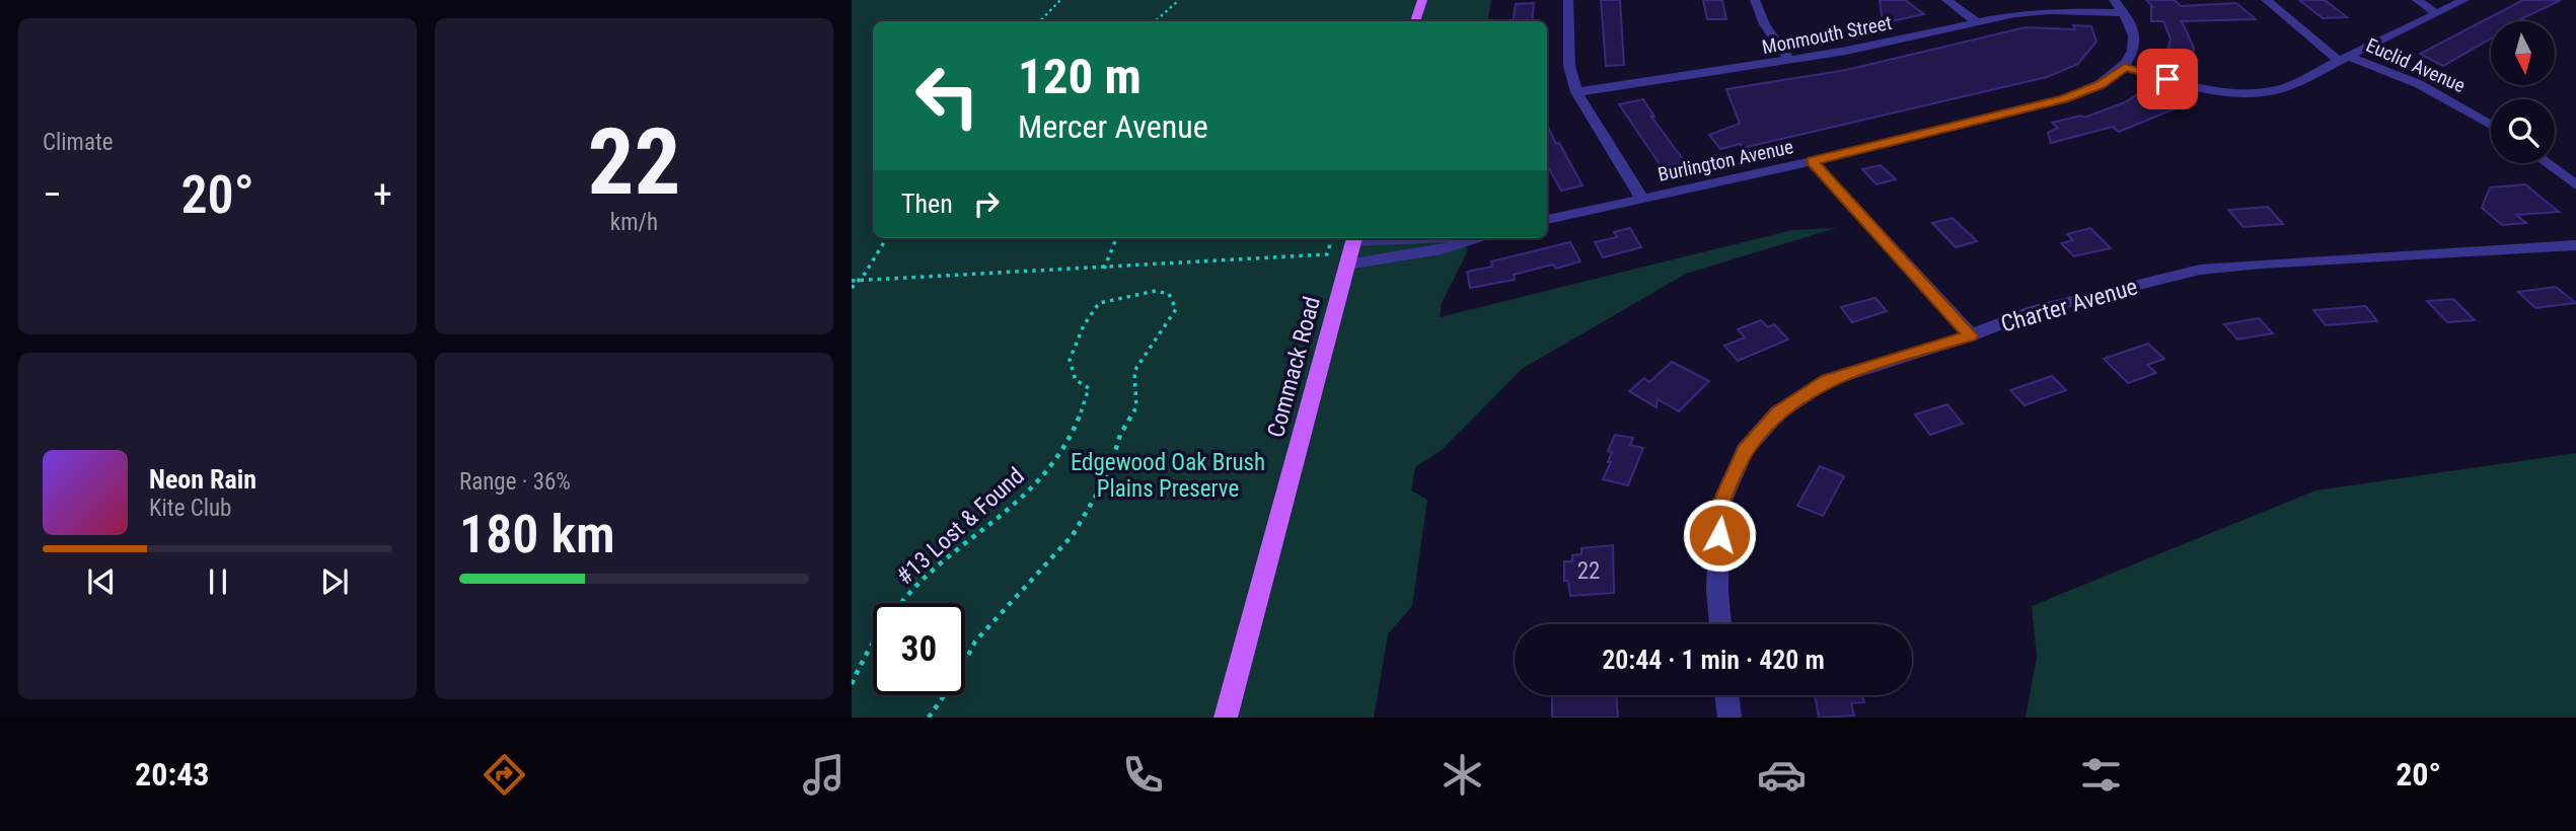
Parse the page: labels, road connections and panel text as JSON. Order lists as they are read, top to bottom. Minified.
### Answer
{"streets":{"main road":["Commack Road"],"street":["Monmouth Street","Euclid Avenue","Burlington Avenue","Charter Avenue"],"path":["#13 Lost & Found"]},"parks":["Edgewood Oak Brush Plains Preserve"],"house_numbers":["22"],"north":"bottom","page":{"tile":["Climate",["22","km/h"],["Range · 36%","180 km"]],"turn":["120 m","Mercer Avenue"],"heat":["−","20°","+"],"then":"Then","song":["Neon Rain","Kite Club"],"limit":"30","trip":"20:44 · 1 min · 420 m","tabs":["20:43","20°"]}}
